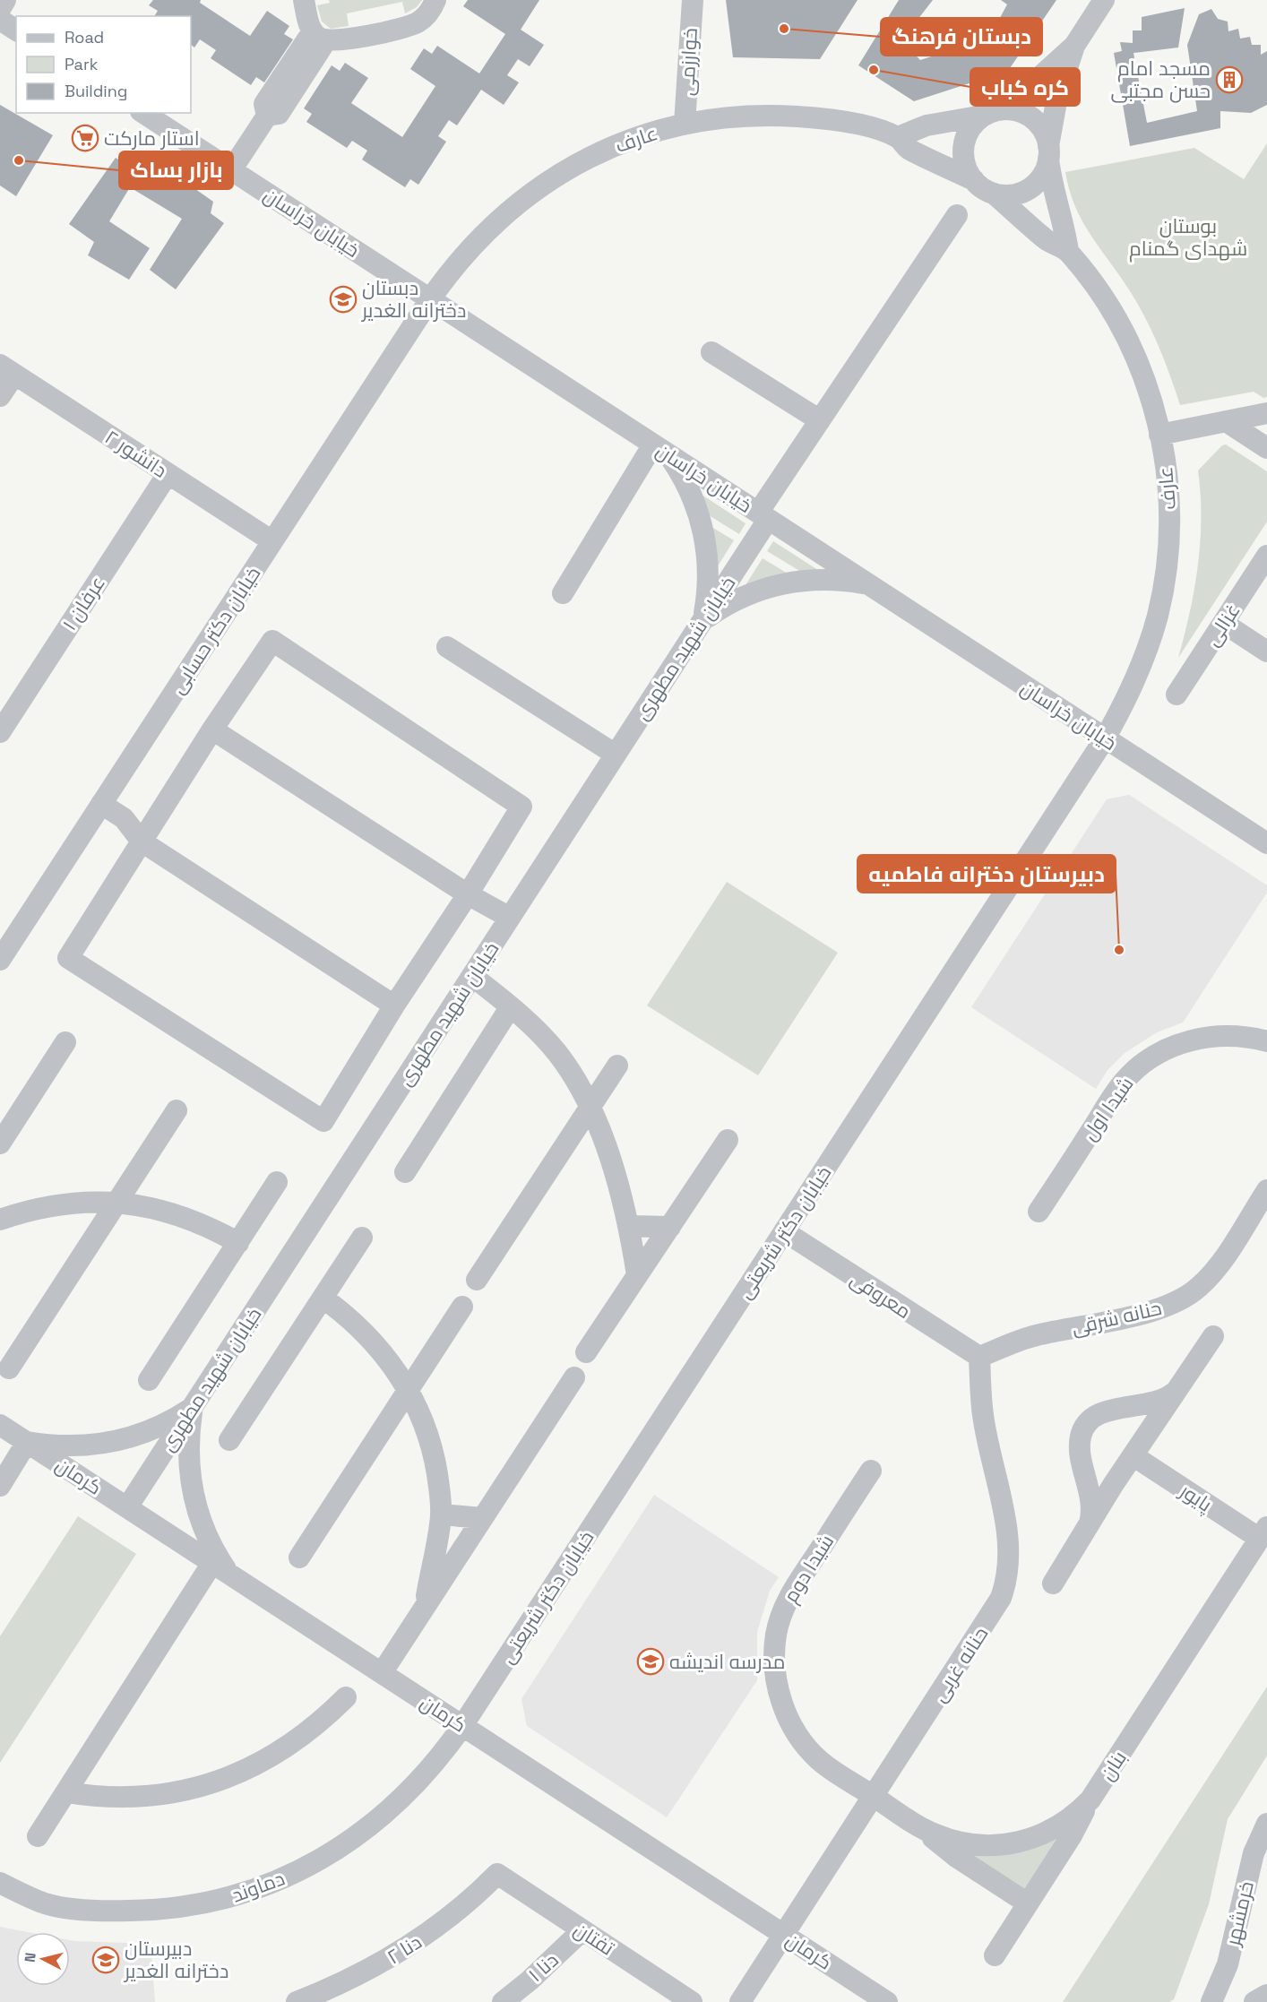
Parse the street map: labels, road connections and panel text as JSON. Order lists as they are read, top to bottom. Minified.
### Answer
{"streets":{"street":["خوارزمی","عارف","خیابان خراسان","دانشور ۲","عرفان ۱","غزالی","خیابان دکتر حسابی","خیابان شهید مطهری","شیدا اول","خیابان دکتر شریعتی","معروفی","حنانه شرقی","کرمان","پایور","شیدا دوم","حنانه غربی","بنان","دماوند","خرمشهر","تفتان","دنا ۲","دنا ۱"]},"crossings":[["خوارزمی","عارف"],["عارف","خیابان خراسان"],["عارف","خیابان دکتر حسابی"],["عارف","خیابان دکتر شریعتی"],["خیابان خراسان","خیابان دکتر حسابی"],["خیابان خراسان","خیابان شهید مطهری"],["خیابان خراسان","خیابان دکتر شریعتی"],["دانشور ۲","عرفان ۱"],["دانشور ۲","خیابان دکتر حسابی"],["خیابان شهید مطهری","کرمان"],["خیابان دکتر شریعتی","معروفی"],["خیابان دکتر شریعتی","کرمان"],["خیابان دکتر شریعتی","دماوند"],["معروفی","حنانه شرقی"],["معروفی","حنانه غربی"],["حنانه شرقی","حنانه غربی"],["کرمان","حنانه غربی"],["کرمان","دماوند"],["پایور","بنان"],["شیدا دوم","حنانه غربی"],["شیدا دوم","بنان"],["حنانه غربی","بنان"],["تفتان","دنا ۲"],["تفتان","دنا ۱"]],"parks":["بوستان شهدای گمنام"],"places":{"other":["دبستان فرهنگ","کره کباب","بازار بساک","دبیرستان دخترانه فاطمیه"],"building":["مسجد امام حسن مجتبی"],"supermarket":["استار مارکت"],"school or university":["دبستان دخترانه الغدیر","مدرسه اندیشه","دبیرستان دخترانه الغدیر"]},"legend":["Road","Park","Building"],"north":"left"}
